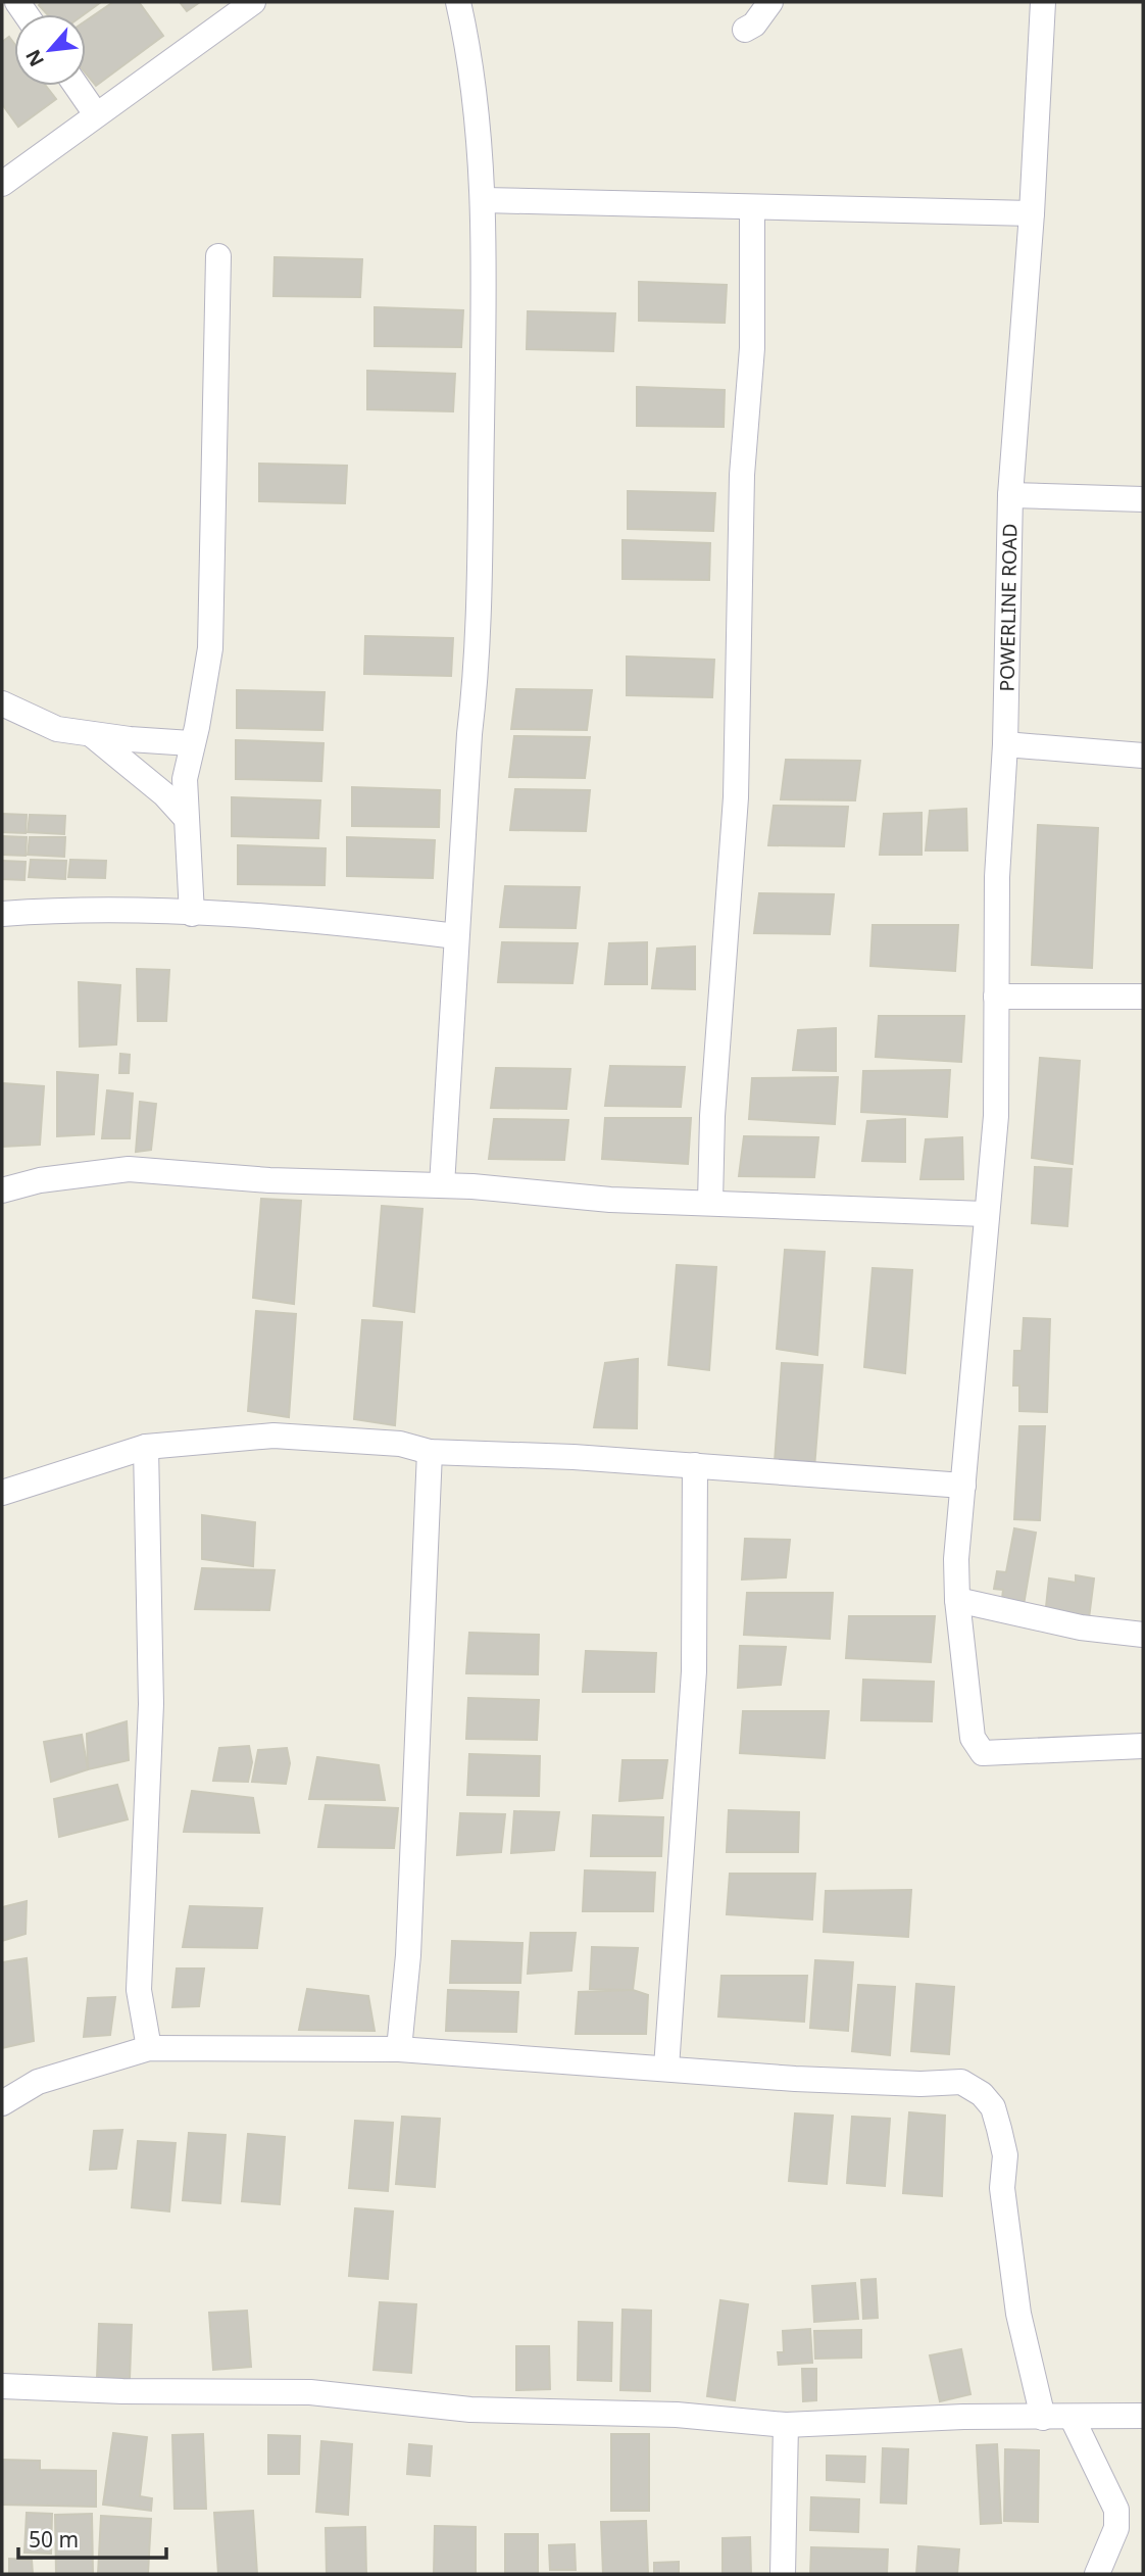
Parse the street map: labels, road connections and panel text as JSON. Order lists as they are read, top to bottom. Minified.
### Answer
{"streets":{"street":["POWERLINE ROAD"]},"scale_bar":"50 m","north":"bottom left"}
